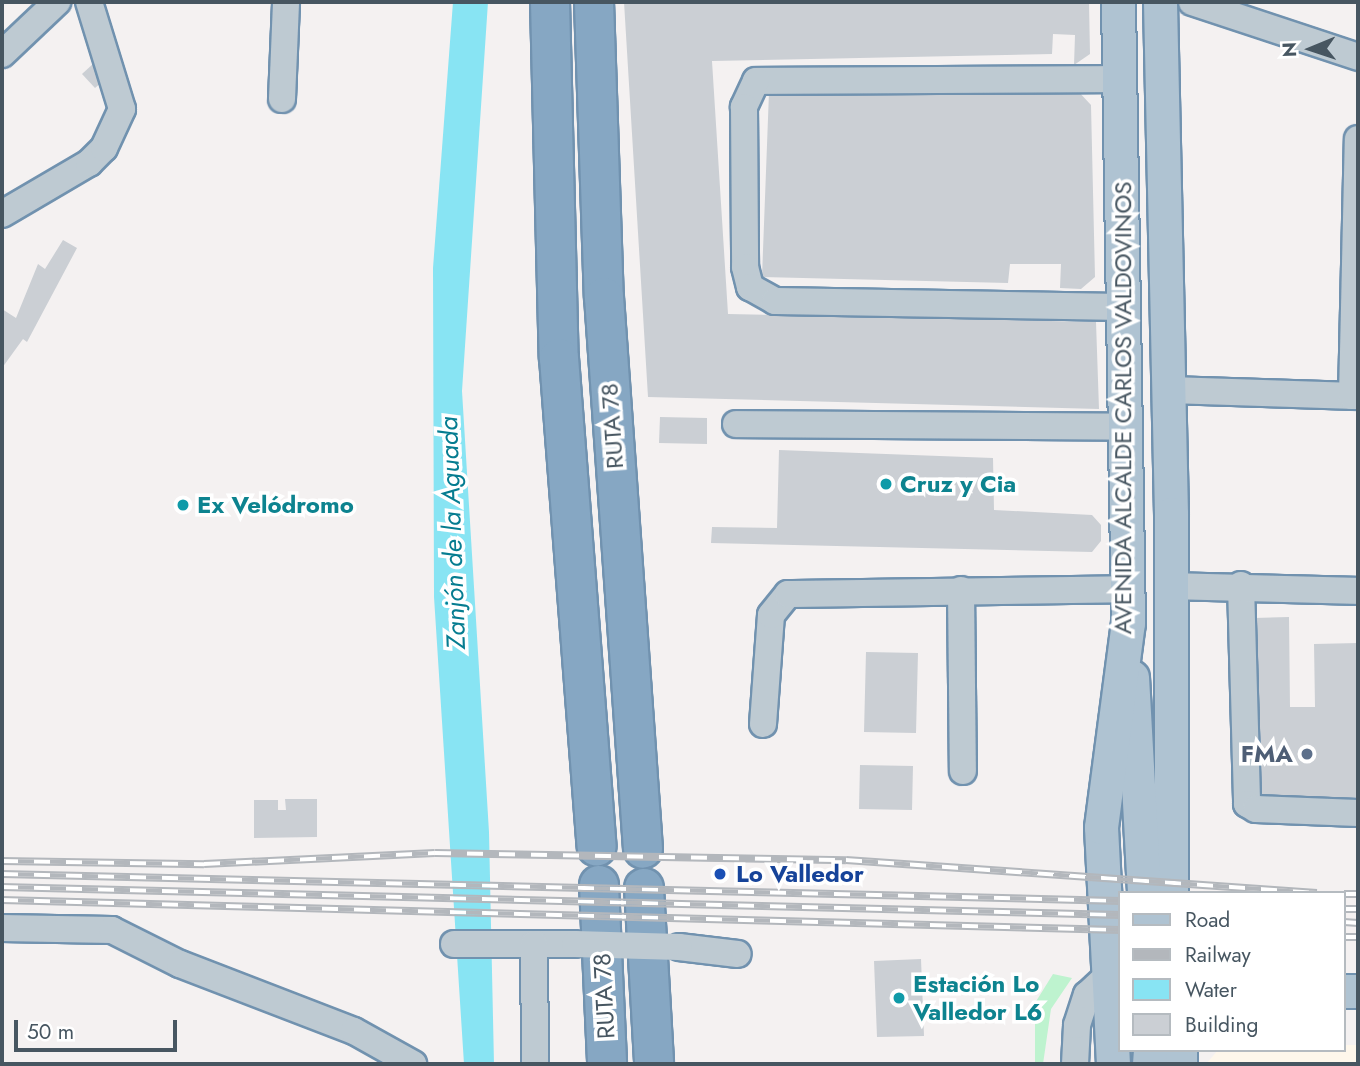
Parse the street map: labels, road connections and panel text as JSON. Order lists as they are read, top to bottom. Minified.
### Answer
{"streets":{"highway":["RUTA 78"],"main road":["AVENIDA ALCALDE CARLOS VALDOVINOS"]},"water":["Zanjón de la Aguada"],"places":["Cruz y Cia","Ex Velódromo","FMA","Lo Valledor","Estación Lo Valledor L6"],"legend":["Road","Railway","Water","Building"],"scale_bar":"50 m","north":"left"}
